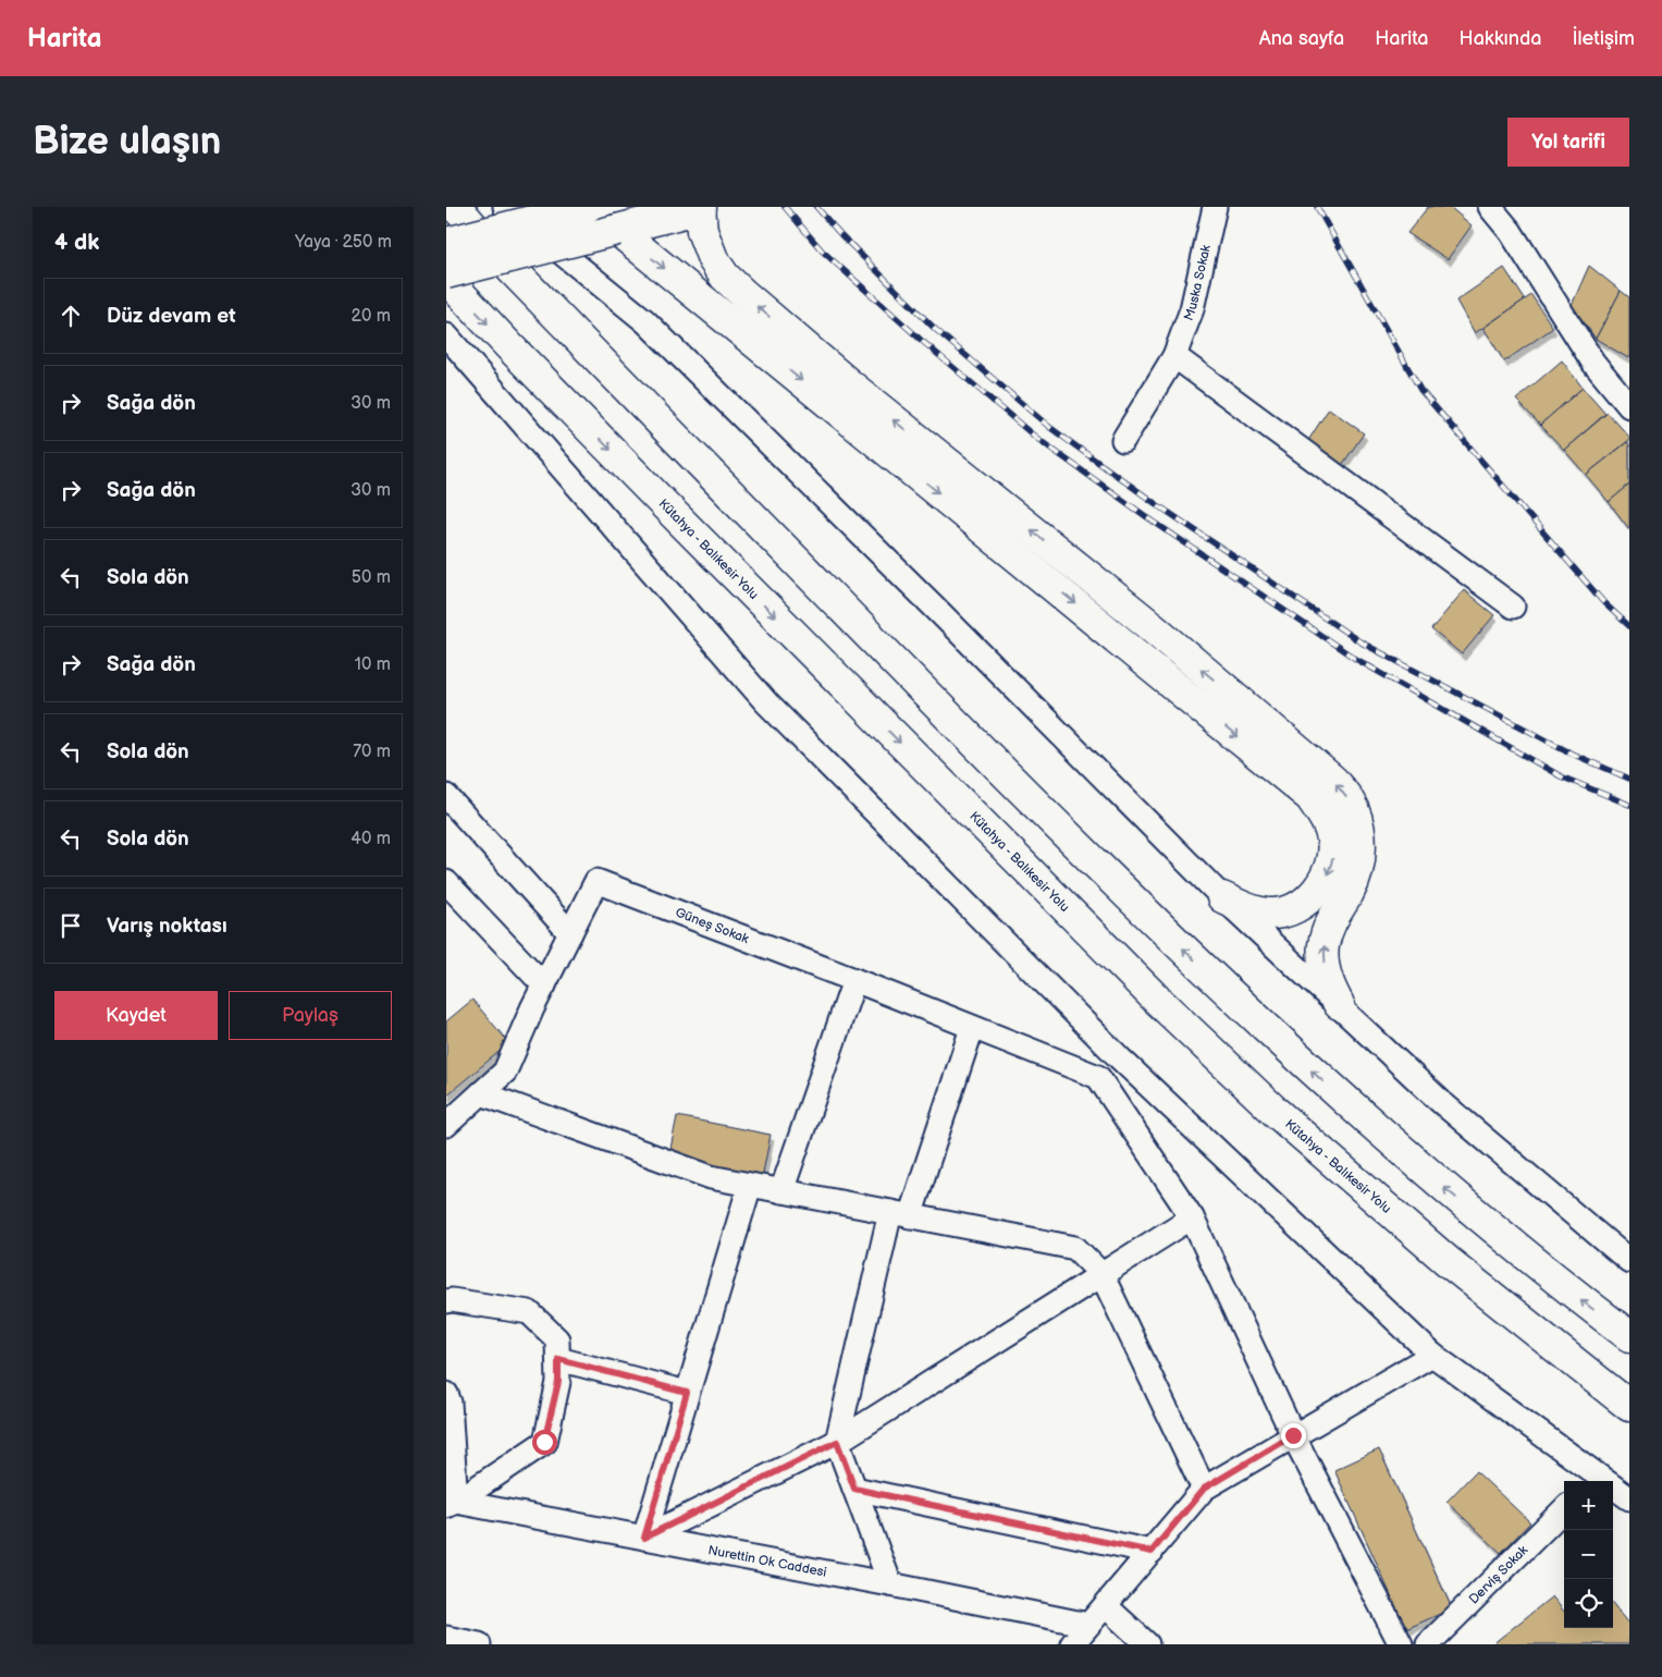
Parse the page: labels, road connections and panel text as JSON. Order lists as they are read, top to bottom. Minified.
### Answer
{"streets":{"main road":["Kütahya - Balıkesir Yolu"],"street":["Muska Sokak","Güneş Sokak","Nurettin Ok Caddesi","Derviş Sokak"]},"page":{"header":"Harita","nav":["Ana sayfa","Harita","Hakkında","İletişim"],"buttons":["Yol tarifi",["Kaydet","Paylaş"]],"title":"Bize ulaşın","heading":["4 dk","Yaya · 250 m"],"list":[["Düz devam et","20 m"],["Sağa dön","30 m"],["Sağa dön","30 m"],["Sola dön","50 m"],["Sağa dön","10 m"],["Sola dön","70 m"],["Sola dön","40 m"],"Varış noktası"],"map_buttons":["+","−"]}}
